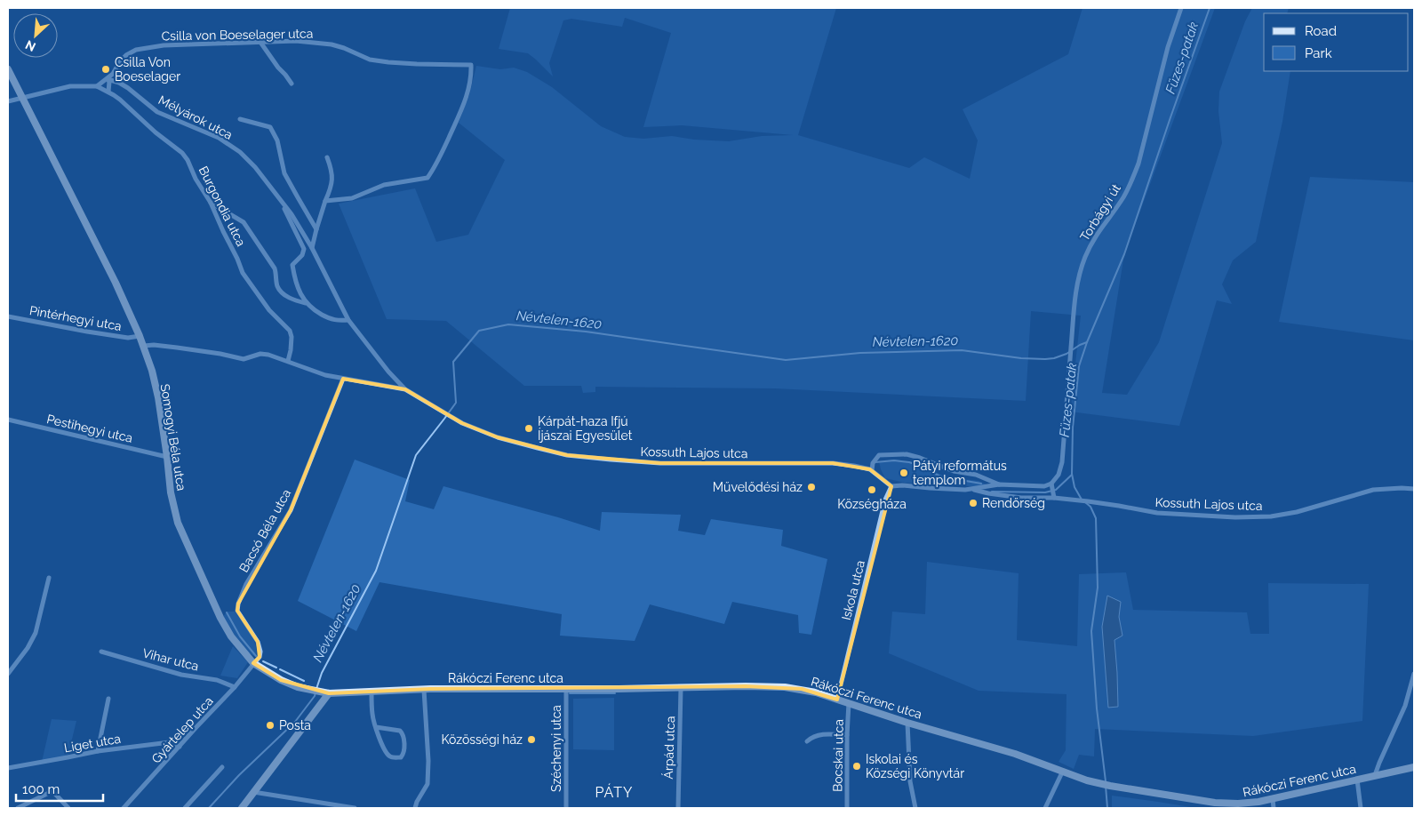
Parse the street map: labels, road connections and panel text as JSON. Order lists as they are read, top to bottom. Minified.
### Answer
{"streets":{"main road":["Somogyi Béla utca","Rákóczi Ferenc utca"],"street":["Csilla von Boeselager utca","Mélyárok utca","Burgondia utca","Torbágyi út","Pintérhegyi utca","Pestihegyi utca","Kossuth Lajos utca","Bacsó Béla utca","Iskola utca","Vihar utca","Gyártelep utca","Liget utca","Árpád utca","Széchenyi utca","Bocskai utca"]},"crossings":[["Csilla von Boeselager utca","Mélyárok utca"],["Mélyárok utca","Kossuth Lajos utca"],["Torbágyi út","Kossuth Lajos utca"],["Pintérhegyi utca","Somogyi Béla utca"],["Pestihegyi utca","Somogyi Béla utca"],["Somogyi Béla utca","Bacsó Béla utca"],["Somogyi Béla utca","Rákóczi Ferenc utca"],["Somogyi Béla utca","Gyártelep utca"],["Kossuth Lajos utca","Bacsó Béla utca"],["Kossuth Lajos utca","Iskola utca"],["Bacsó Béla utca","Gyártelep utca"],["Iskola utca","Rákóczi Ferenc utca"],["Vihar utca","Gyártelep utca"],["Rákóczi Ferenc utca","Árpád utca"],["Rákóczi Ferenc utca","Széchenyi utca"],["Rákóczi Ferenc utca","Bocskai utca"],["Gyártelep utca","Liget utca"]],"districts":["PÁTY"],"water":["Füzes-patak","Névtelen-1620"],"places":["Csilla Von Boeselager","Kárpát-haza Ifjú Íjászai Egyesület","Pátyi református templom","Művelődési ház","Községháza","Rendőrség","Posta","Közösségi ház","Iskolai és Községi Könyvtár"],"legend":["Road","Park"],"scale_bar":"100 m","north":"bottom left"}
